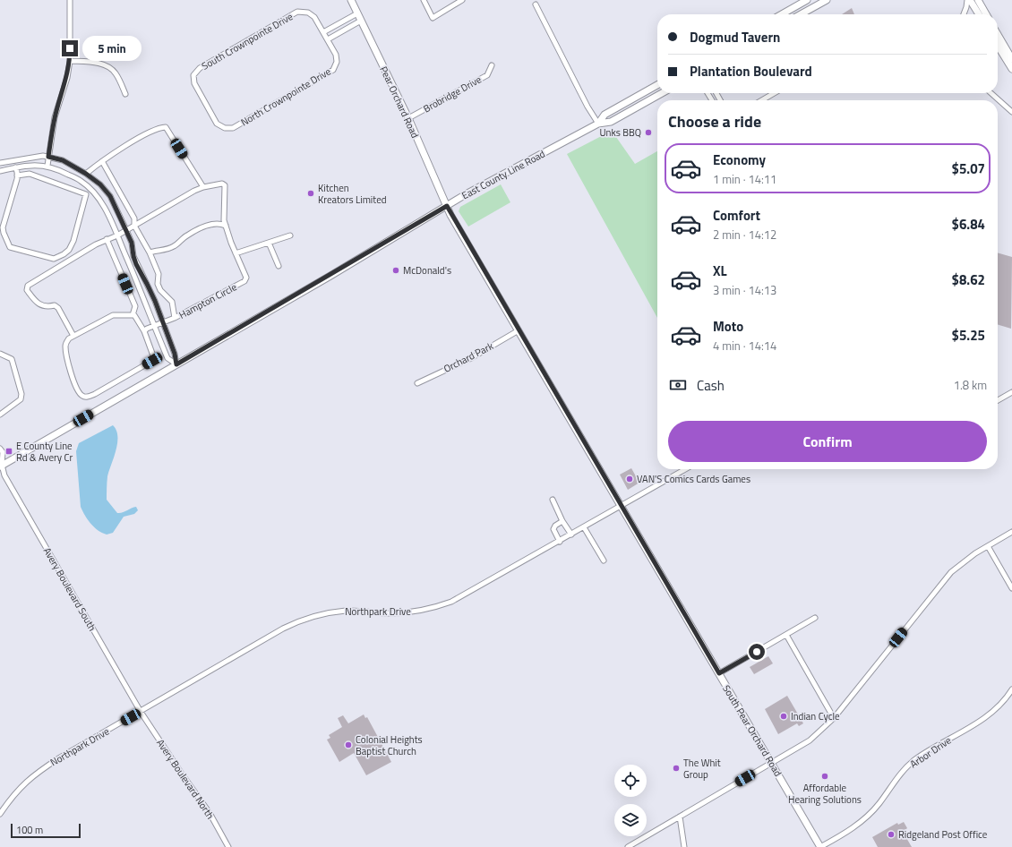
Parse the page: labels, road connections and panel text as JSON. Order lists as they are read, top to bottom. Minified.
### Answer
{"streets":{"street":["South Crownpointe Drive","Brobridge Drive","North Crownpointe Drive","Pear Orchard Road","East County Line Road","Hampton Circle","Orchard Park","Avery Boulevard South","Northpark Drive","South Pear Orchard Road","Arbor Drive","Avery Boulevard North"]},"crossings":[["South Crownpointe Drive","North Crownpointe Drive"],["Brobridge Drive","Pear Orchard Road"],["Pear Orchard Road","East County Line Road"],["Pear Orchard Road","South Pear Orchard Road"],["East County Line Road","Avery Boulevard South"],["East County Line Road","South Pear Orchard Road"],["Orchard Park","South Pear Orchard Road"],["Avery Boulevard South","Northpark Drive"],["Avery Boulevard South","Avery Boulevard North"],["Northpark Drive","South Pear Orchard Road"],["Northpark Drive","Avery Boulevard North"],["South Pear Orchard Road","Arbor Drive"]],"places":{"other":["Unks BBQ","Kitchen Kreators Limited","McDonald's","VAN'S Comics Cards Games","Indian Cycle","Colonial Heights Baptist Church","The Whit Group","Affordable Hearing Solutions","Ridgeland Post Office"],"transit":["E County Line Rd & Avery Cr"]},"scale_bar":"100 m","page":{"banner":["Dogmud Tavern","Plantation Boulevard"],"bubble":"5 min","heading":"Choose a ride","list":[{"name":"Economy","note":"1 min · 14:11","value":"$5.07"},{"name":"Comfort","note":"2 min · 14:12","value":"$6.84"},{"name":"XL","note":"3 min · 14:13","value":"$8.62"},{"name":"Moto","note":"4 min · 14:14","value":"$5.25"}],"pay":["Cash","1.8 km"],"buttons":"Confirm","scale":"100 m"}}
